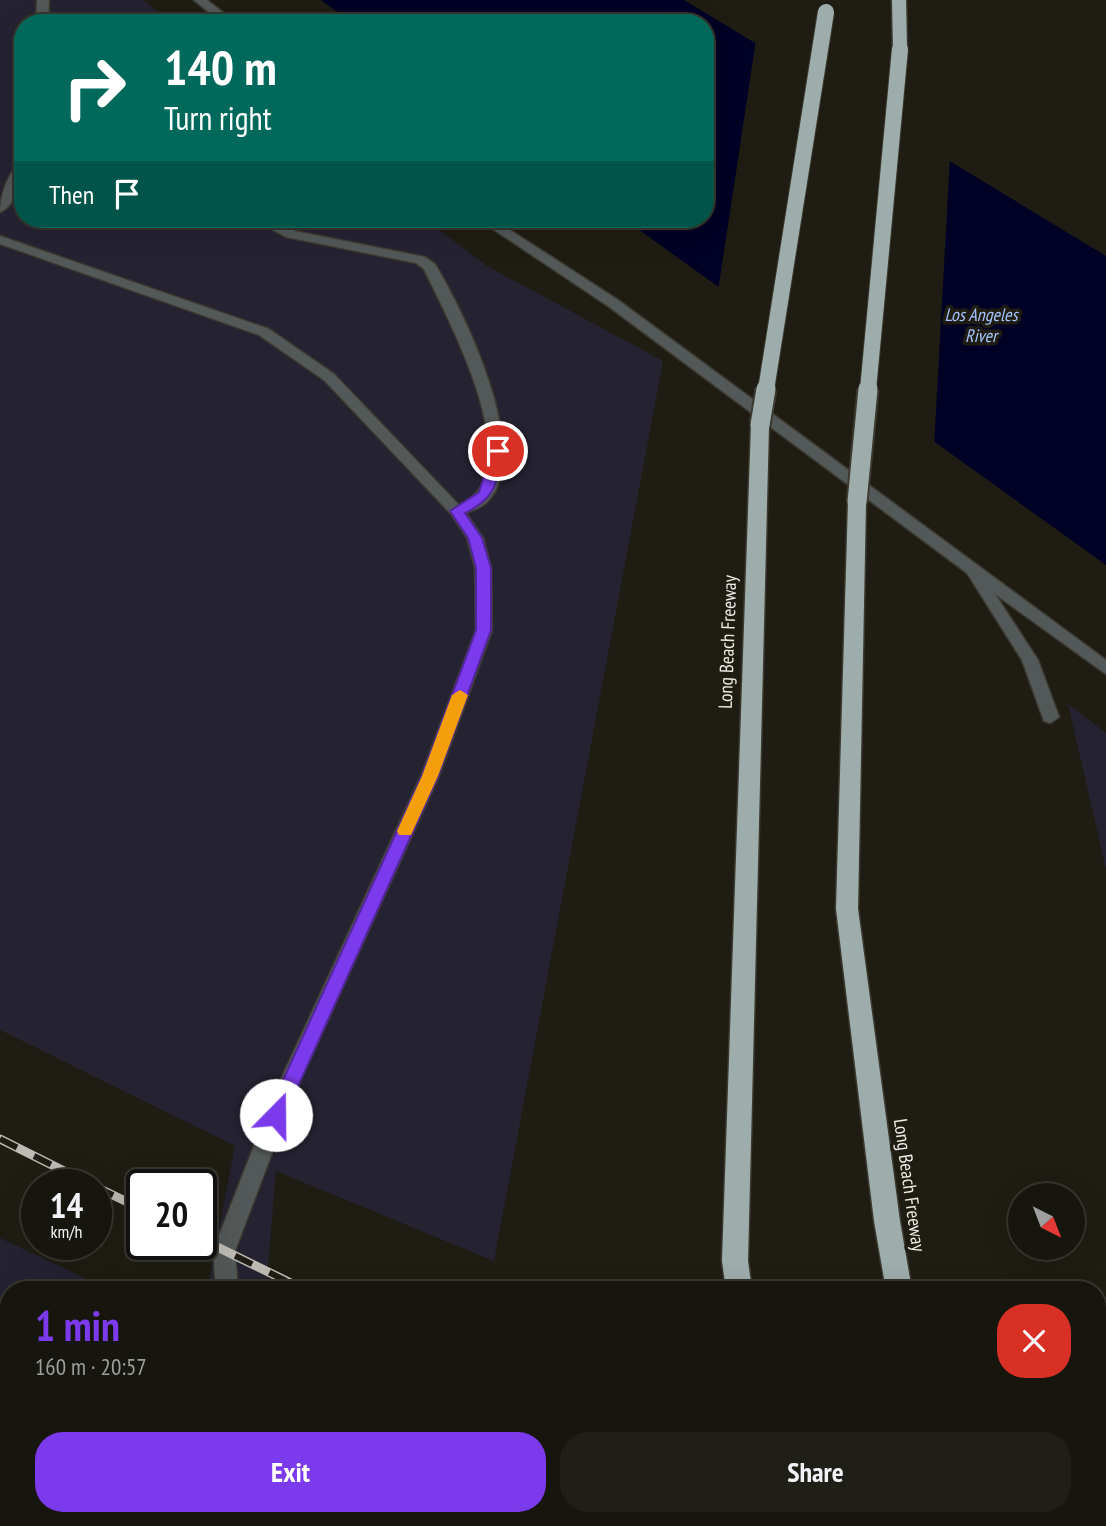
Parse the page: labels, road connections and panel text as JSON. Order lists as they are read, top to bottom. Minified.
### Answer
{"streets":{"highway":["Long Beach Freeway"]},"water":["Los Angeles River"],"north":"bottom right","page":{"turn":["140 m","Turn right"],"then":"Then","speed":"14 km/h","limit":"20","heading":["1 min","160 m · 20:57"],"buttons":["Exit","Share"]}}
